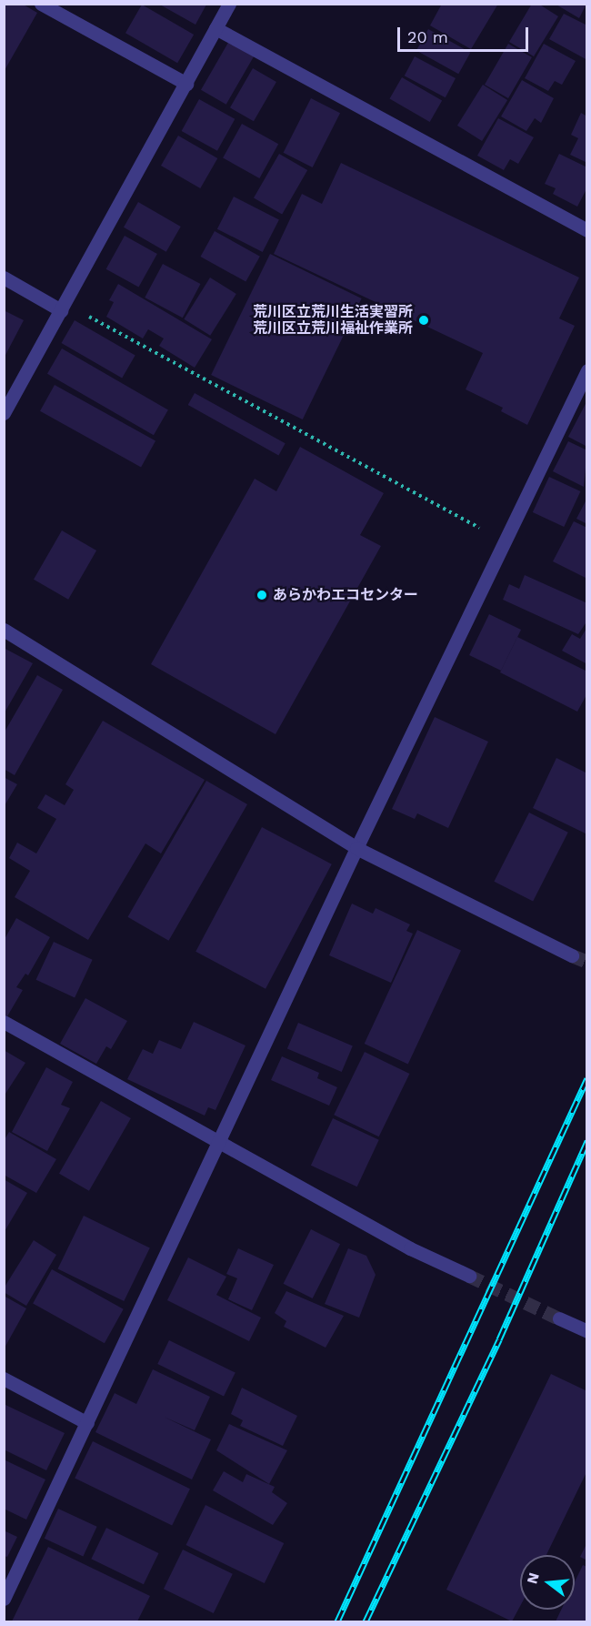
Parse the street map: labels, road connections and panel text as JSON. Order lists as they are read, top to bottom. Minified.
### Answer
{"places":["荒川区立荒川生活実習所 荒川区立荒川福祉作業所","あらかわエコセンター"],"scale_bar":"20 m","north":"left"}
